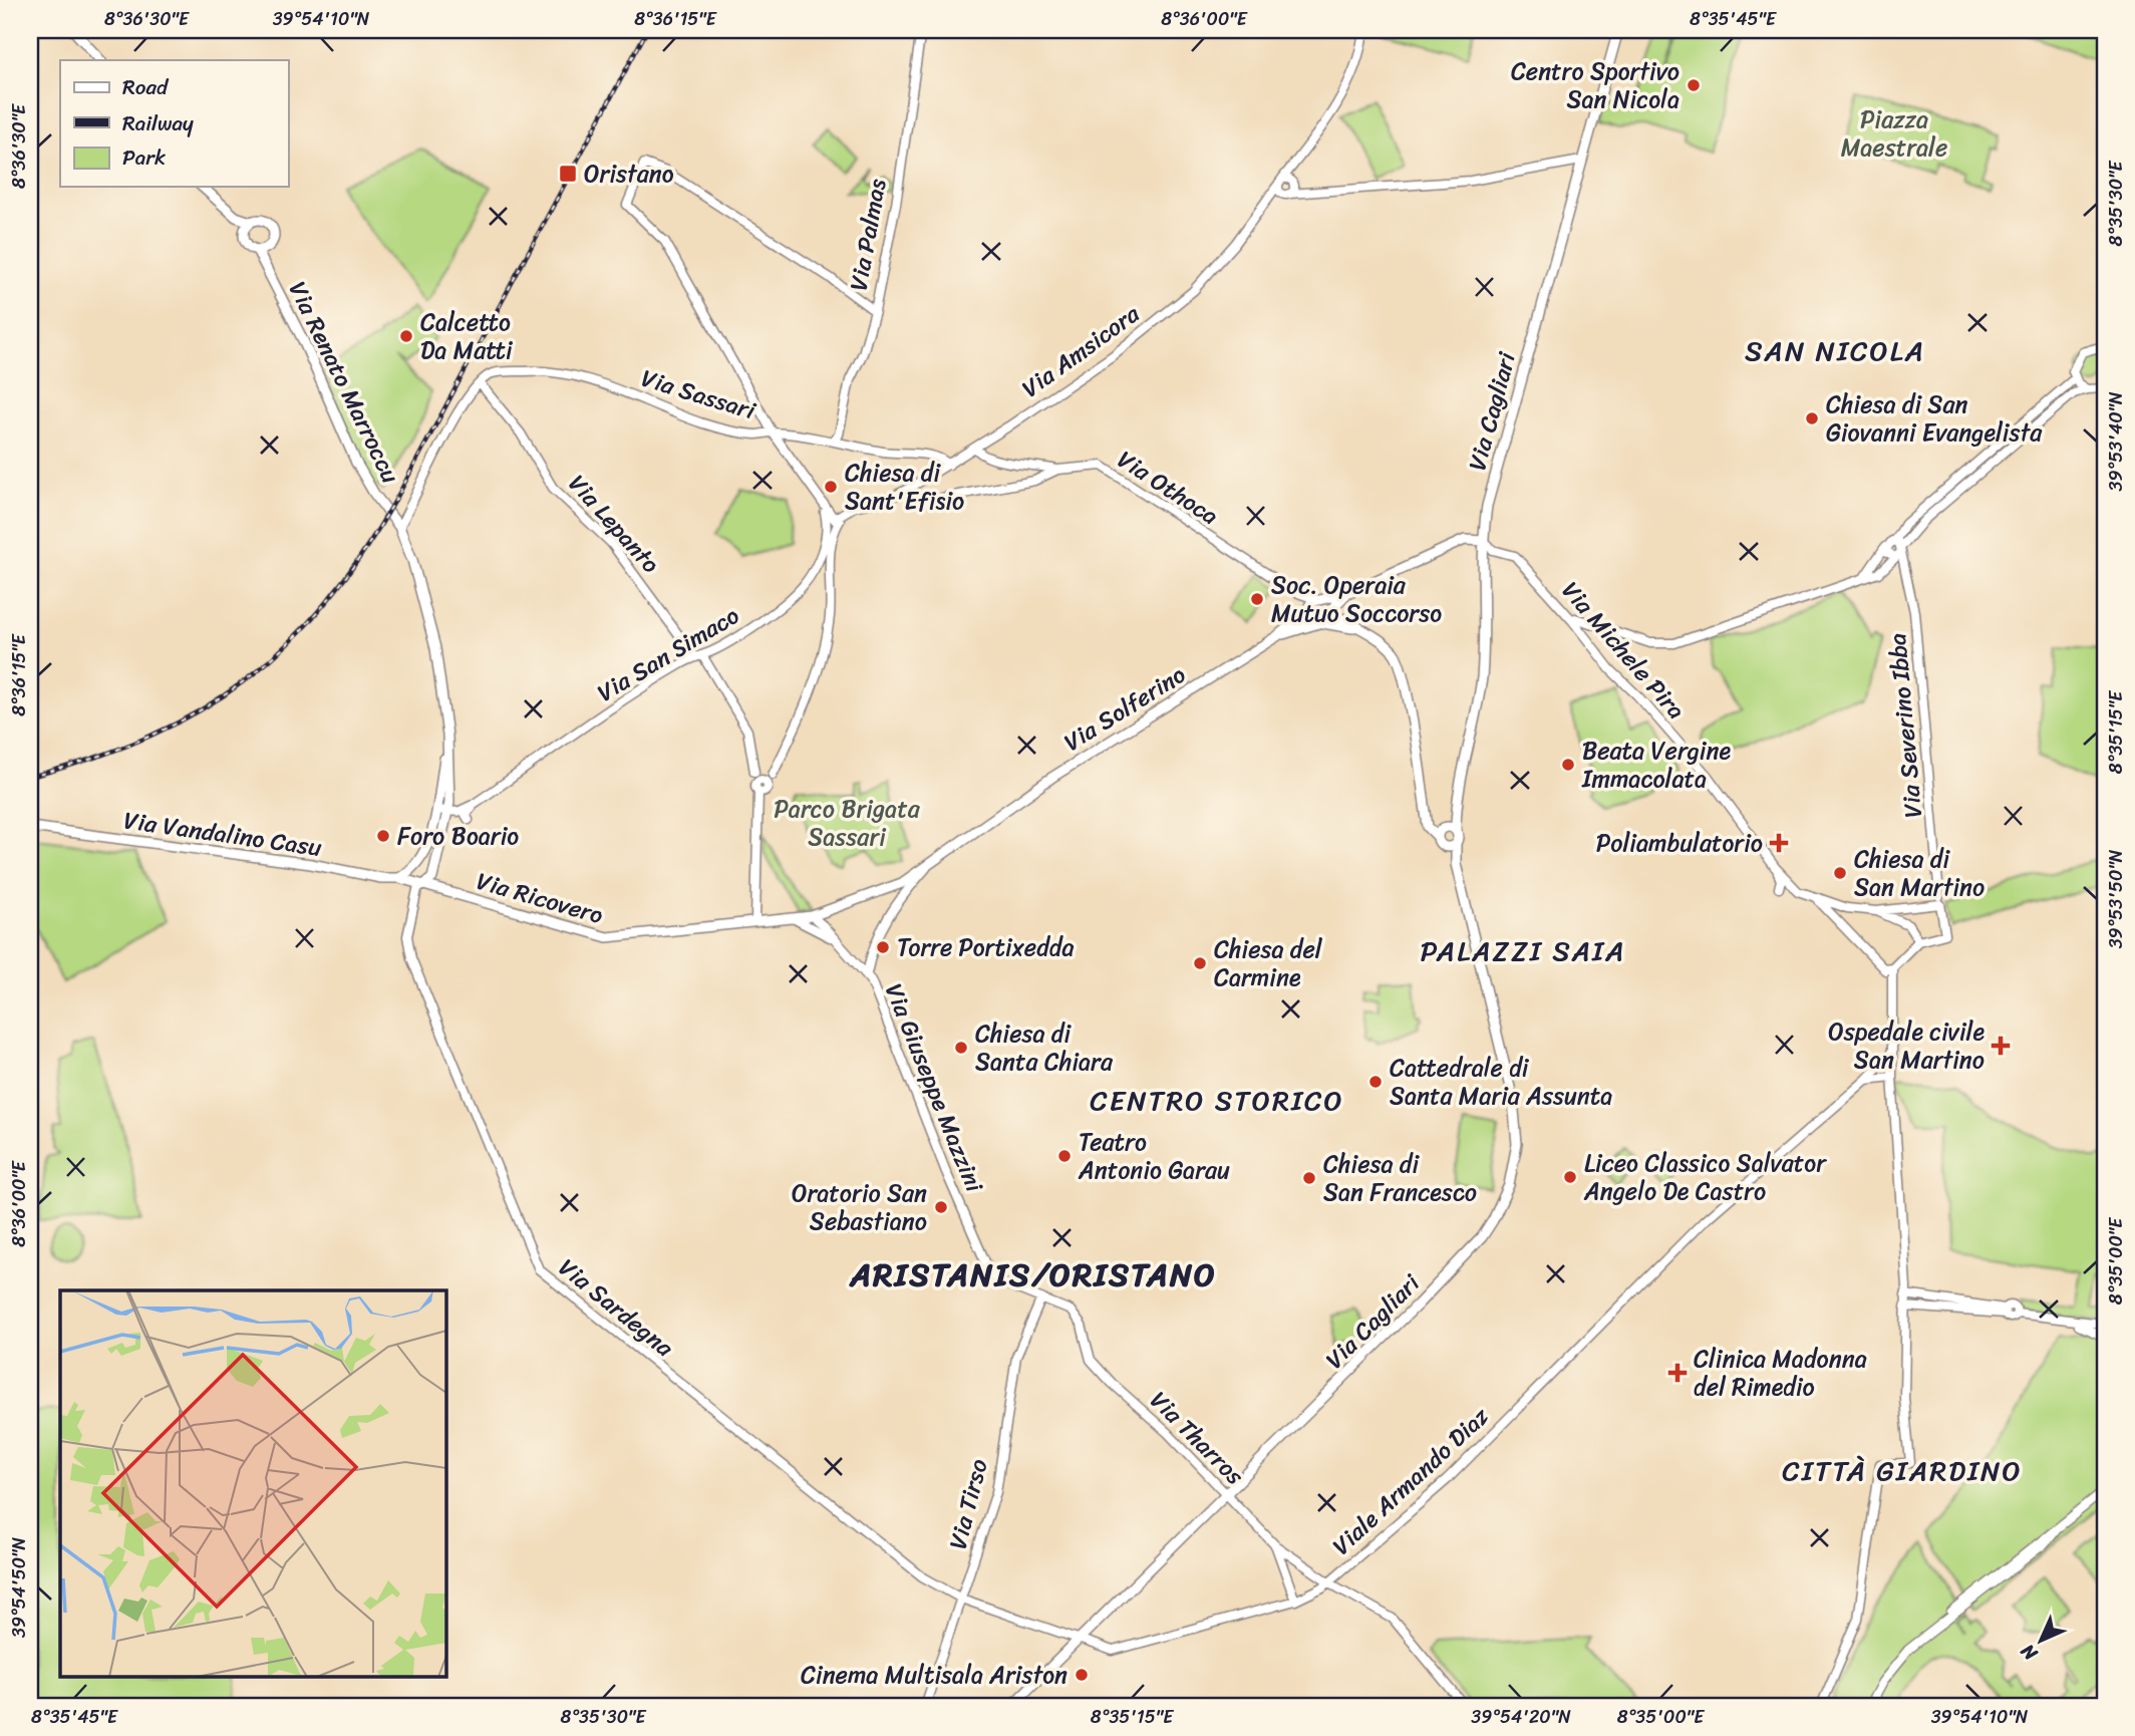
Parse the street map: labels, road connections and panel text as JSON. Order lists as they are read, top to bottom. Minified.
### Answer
{"streets":{"main road":["Via Renato Marroccu","Via Cagliari","Via Solferino","Via Vandalino Casu","Via Ricovero"],"street":["Via Palmas","Via Amsicora","Via Sassari","Via Othoca","Via Lepanto","Via Michele Pira","Via San Simaco","Via Severino Ibba","Via Giuseppe Mazzini","Via Sardegna","Via Tharros","Viale Armando Diaz","Via Tirso"]},"crossings":[["Via Palmas","Via Sassari"],["Via Amsicora","Via Sassari"],["Via Amsicora","Via Othoca"],["Via Sassari","Via Lepanto"],["Via Cagliari","Via Michele Pira"],["Via Cagliari","Via Solferino"],["Via Cagliari","Via Sardegna"],["Via Cagliari","Via Tharros"],["Via Cagliari","Viale Armando Diaz"],["Via Othoca","Via Solferino"],["Via Lepanto","Via San Simaco"],["Via Solferino","Via Ricovero"],["Via Solferino","Via Giuseppe Mazzini"],["Via Vandalino Casu","Via Ricovero"],["Via Vandalino Casu","Via Sardegna"],["Via Ricovero","Via Giuseppe Mazzini"],["Via Ricovero","Via Sardegna"],["Via Giuseppe Mazzini","Via Tharros"],["Via Giuseppe Mazzini","Via Tirso"],["Via Sardegna","Viale Armando Diaz"],["Via Sardegna","Via Tirso"],["Via Tharros","Viale Armando Diaz"],["Via Tharros","Via Tirso"]],"districts":["SAN NICOLA","PALAZZI SAIA","CENTRO STORICO","ARISTANIS/ORISTANO","CITTÀ GIARDINO"],"parks":["Piazza Maestrale","Parco Brigata Sassari"],"places":{"other":["Centro Sportivo San Nicola","Calcetto Da Matti","Chiesa di San Giovanni Evangelista","Chiesa di Sant'Efisio","Soc. Operaia Mutuo Soccorso","Beata Vergine Immacolata","Foro Boario","Chiesa di San Martino","Torre Portixedda","Chiesa del Carmine","Chiesa di Santa Chiara","Cattedrale di Santa Maria Assunta","Teatro Antonio Garau","Liceo Classico Salvator Angelo De Castro","Chiesa di San Francesco","Oratorio San Sebastiano","Cinema Multisala Ariston"],"transit":["Oristano"],"health":["Poliambulatorio","Ospedale civile San Martino","Clinica Madonna del Rimedio"]},"legend":["Road","Railway","Park"],"north":"bottom left","coordinates":["8°36'30\"E","39°54'10\"N","8°36'15\"E","8°36'00\"E","8°35'45\"E","8°35'30\"E","39°53'40\"N","8°35'15\"E","39°53'50\"N","8°35'00\"E","39°54'50\"N","39°54'20\"N"]}
